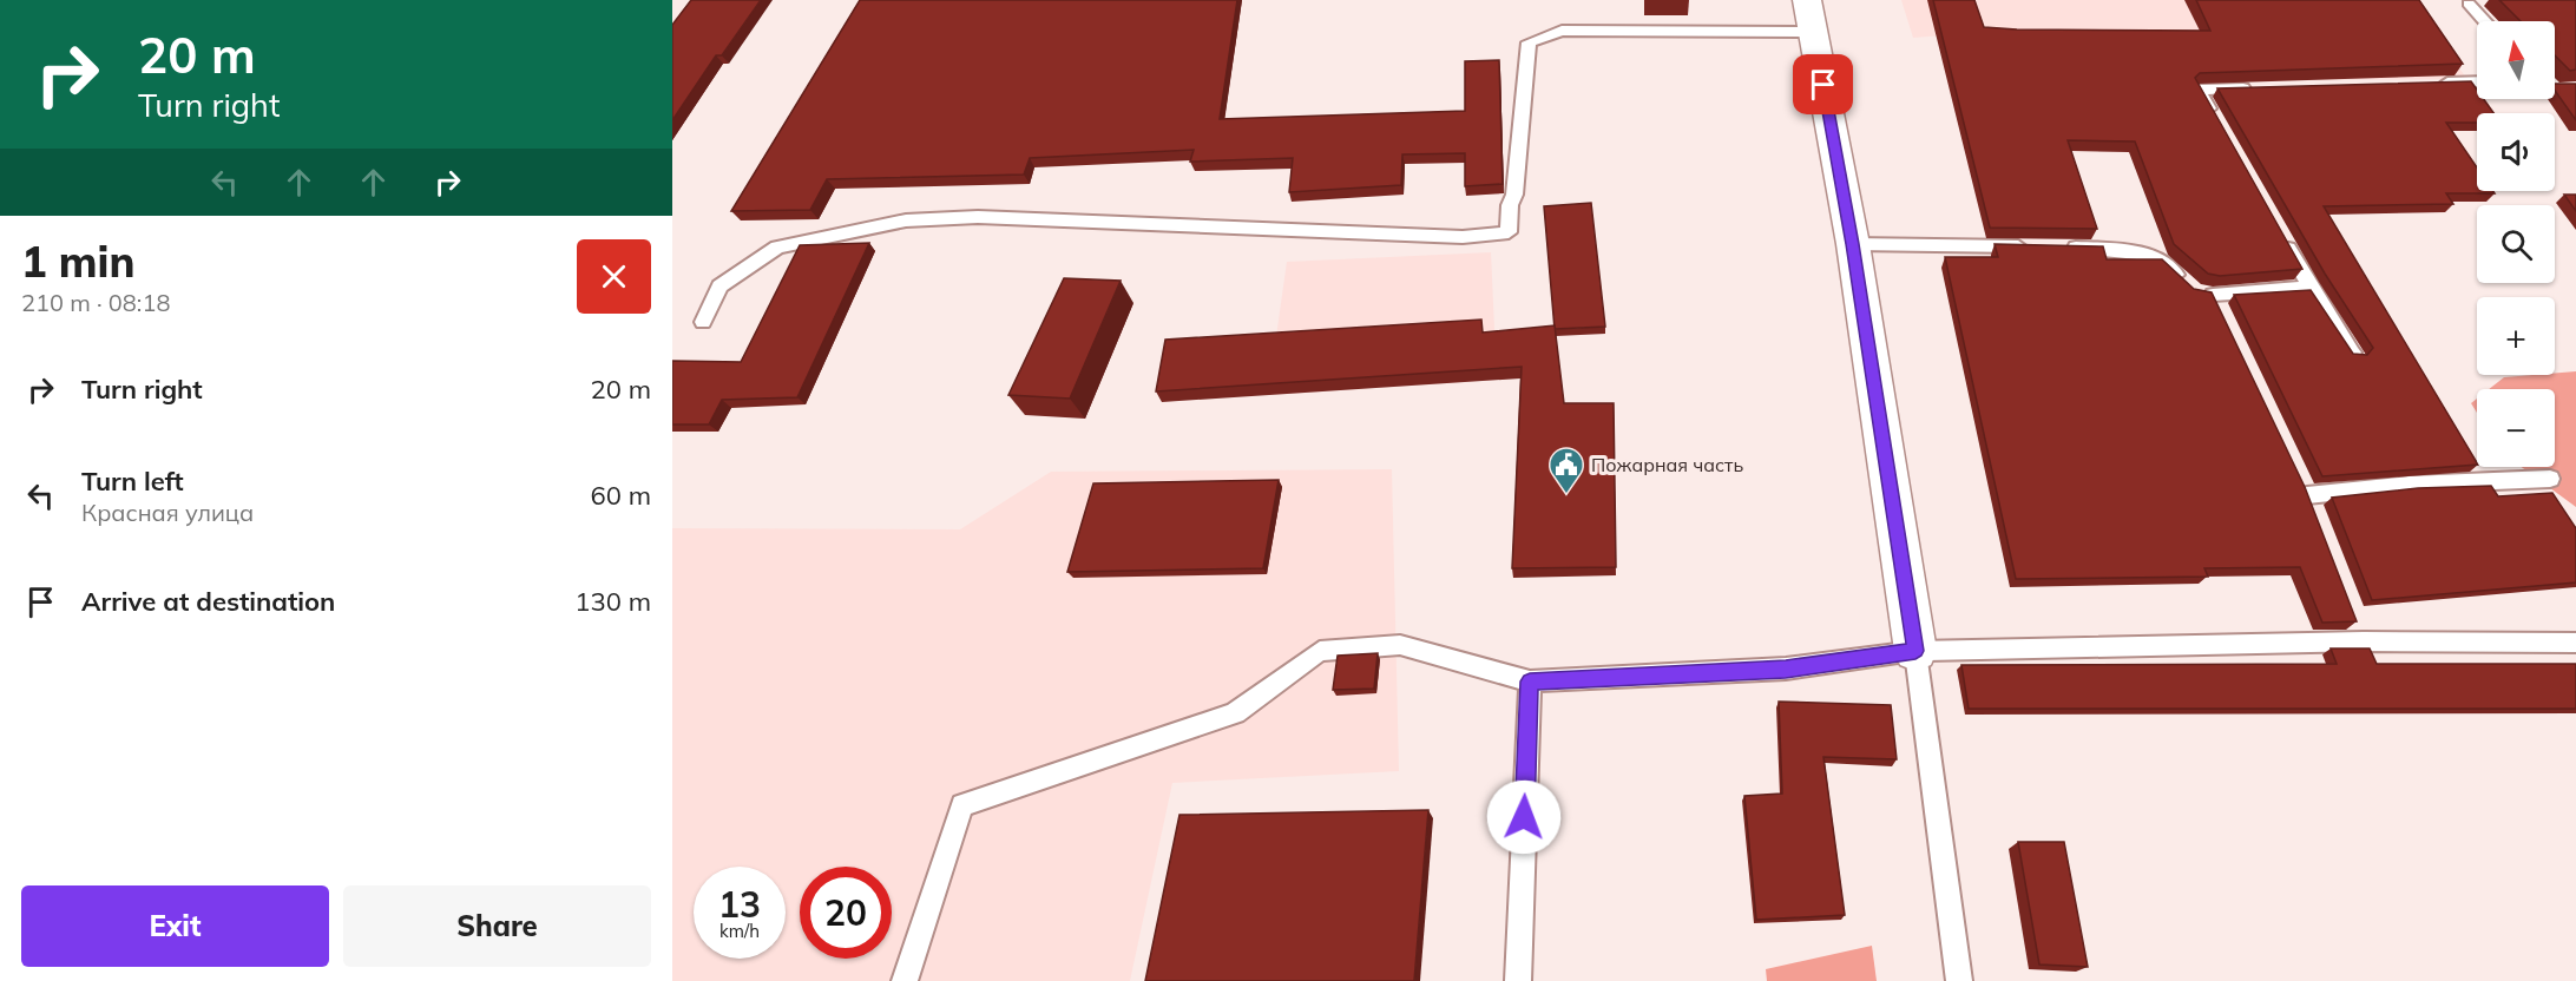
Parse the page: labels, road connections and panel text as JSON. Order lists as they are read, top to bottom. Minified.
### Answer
{"places":{"public building":["Пожарная часть"]},"north":"top","page":{"turn":["20 m","Turn right"],"map_buttons":["+","−"],"heading":["1 min","210 m · 08:18"],"list":[{"name":"Turn right","value":"20 m"},{"name":"Turn left","note":"Красная улица","value":"60 m"},{"name":"Arrive at destination","value":"130 m"}],"speed":"13 km/h","limit":"20","buttons":["Exit","Share"]}}
